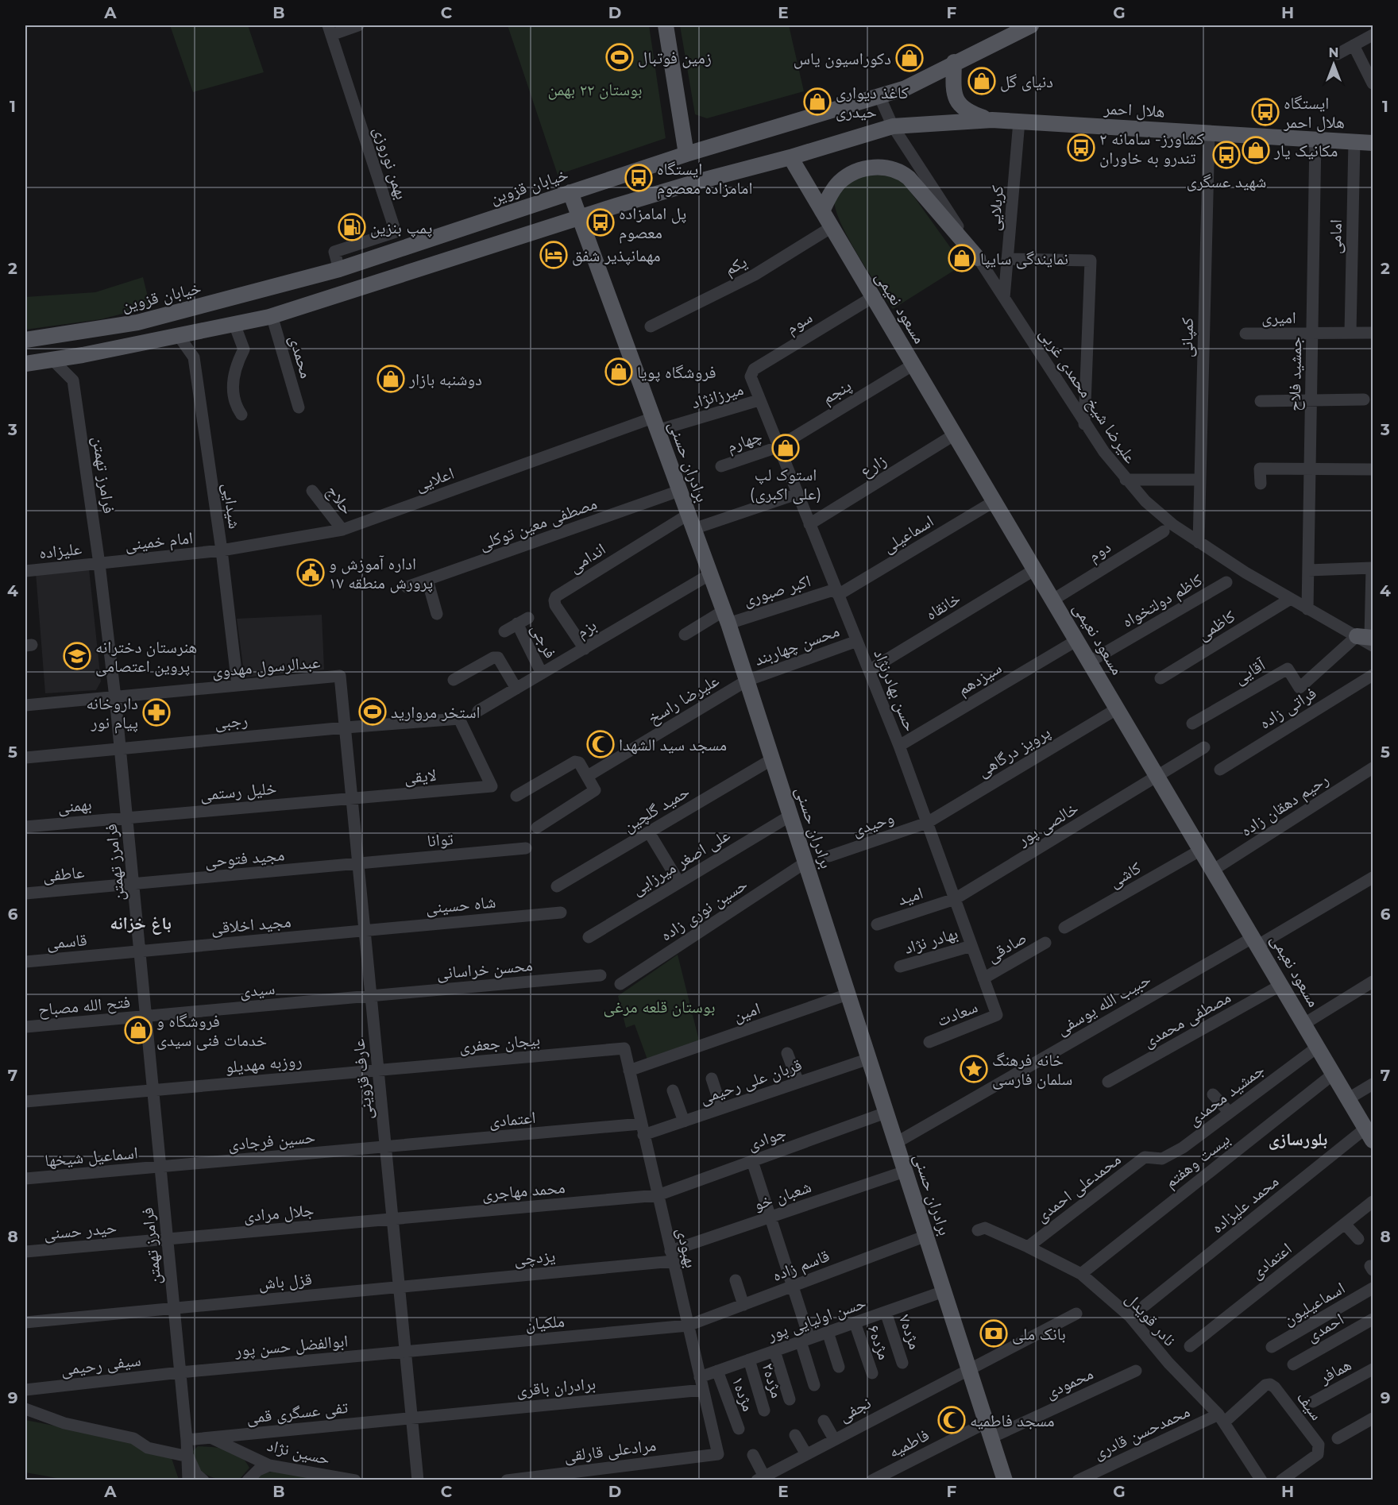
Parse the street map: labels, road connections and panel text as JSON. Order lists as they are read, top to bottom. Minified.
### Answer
{"streets":{"main road":["هلال احمر","خیابان قزوین","مسعود نعیمی","برادران حسنی"],"street":["بهمن نوروزی","کربلایی","امامی","یکم","امیری","سوم","کمپانی","محمدی","جمشید فلاح","پنجم","ميرزانژاد","علیرضا شیخ محمدی غربی","چهارم","زارع","فرامرز تهمتن","اعلایی","حلاج","شیدایی","مصطفی معین توکلی","اسماعیلی","امام خمینی","علیزاده","دوم","اندامی","اکبر صبوری","کاظم دولتخواه","خانقاه","کاظمی","بزم","فرجی","محسن چهاربند","عبدالرسول مهدوی","آقایی","سیزدهم","حسن بهادرنژاد","علیرضا راسخ","فراتی زاده","رجبی","پرویز درگاهی","لایقی","خلیل رستمی","رحیم دهقان زاده","بهمنی","حمید گلچین","وحیدی","خالصی پور","توانا","مجید فتوحی","علی اصغر میرزایی","عاطفی","کاشی","امید","شاه حسینی","حسین نوری زاده","مجید اخلاقی","بهادر نژاد","قاسمی","صادقی","محسن خراسانی","سیدی","حبیب الله یوسفی","فتح الله مصباح","امین","سعادت","مصطفی محمدی","بیجان جعفری","روزبه مهدیلو","عارف قزوینی","قربان علی رحیمی","جمشید محمدی","اعتمادی","جوادی","حسین فرجادی","اسماعیل شیخها","بیست وهفتم","محمدعلی احمدی","محمد مهاجری","شعبان خو","محمد علیزاده","جلال مرادی","حیدر حسنی","بهبودی","یزدچی","قاسم زاده","قزل باش","اسماعیلیون","حسن اولیایی پور","نادر قویدل","ملکیان","احمدی","مژده۷","مژده۶","ابوالفضل حسن پور","سیفی رحیمی","همافر","مژده۲","محمودی","برادران باقری","مژده۱","سیف","نجفی","تفی عسگری قمی","محمدحسن قادری","فاطمیه","مرادعلی قارلقی","حسین نژاد"]},"crossings":[["هلال احمر","کربلایی"],["هلال احمر","امامی"],["هلال احمر","کمپانی"],["هلال احمر","جمشید فلاح"],["هلال احمر","علیرضا شیخ محمدی غربی"],["بهمن نوروزی","خیابان قزوین"],["خیابان قزوین","علیرضا شیخ محمدی غربی"],["خیابان قزوین","برادران حسنی"],["کربلایی","علیرضا شیخ محمدی غربی"],["امامی","امیری"],["یکم","مسعود نعیمی"],["مسعود نعیمی","سوم"],["مسعود نعیمی","پنجم"],["مسعود نعیمی","زارع"],["مسعود نعیمی","اسماعیلی"],["مسعود نعیمی","دوم"],["مسعود نعیمی","کاظم دولتخواه"],["مسعود نعیمی","خانقاه"],["مسعود نعیمی","سیزدهم"],["مسعود نعیمی","پرویز درگاهی"],["مسعود نعیمی","رحیم دهقان زاده"],["مسعود نعیمی","خالصی پور"],["مسعود نعیمی","کاشی"],["مسعود نعیمی","حبیب الله یوسفی"],["مسعود نعیمی","مصطفی محمدی"],["مسعود نعیمی","جمشید محمدی"],["مسعود نعیمی","بیست وهفتم"],["مسعود نعیمی","محمد علیزاده"],["امیری","جمشید فلاح"],["سوم","حسن بهادرنژاد"],["کمپانی","علیرضا شیخ محمدی غربی"],["جمشید فلاح","علیرضا شیخ محمدی غربی"],["پنجم","چهارم"],["پنجم","حسن بهادرنژاد"],["ميرزانژاد","برادران حسنی"],["ميرزانژاد","اعلایی"],["ميرزانژاد","حسن بهادرنژاد"],["علیرضا شیخ محمدی غربی","کاظمی"],["علیرضا شیخ محمدی غربی","آقایی"],["چهارم","حسن بهادرنژاد"],["برادران حسنی","اعلایی"],["برادران حسنی","مصطفی معین توکلی"],["برادران حسنی","اندامی"],["برادران حسنی","اکبر صبوری"],["برادران حسنی","بزم"],["برادران حسنی","محسن چهاربند"],["برادران حسنی","علیرضا راسخ"],["برادران حسنی","حمید گلچین"],["برادران حسنی","علی اصغر میرزایی"],["برادران حسنی","حسین نوری زاده"],["برادران حسنی","حبیب الله یوسفی"],["برادران حسنی","امین"],["برادران حسنی","قربان علی رحیمی"],["برادران حسنی","جوادی"],["برادران حسنی","شعبان خو"],["برادران حسنی","قاسم زاده"],["برادران حسنی","حسن اولیایی پور"],["برادران حسنی","محمودی"],["برادران حسنی","نجفی"],["برادران حسنی","فاطمیه"],["زارع","حسن بهادرنژاد"],["فرامرز تهمتن","امام خمینی"],["فرامرز تهمتن","علیزاده"],["فرامرز تهمتن","عبدالرسول مهدوی"],["فرامرز تهمتن","رجبی"],["فرامرز تهمتن","خلیل رستمی"],["فرامرز تهمتن","بهمنی"],["فرامرز تهمتن","مجید فتوحی"],["فرامرز تهمتن","عاطفی"],["فرامرز تهمتن","مجید اخلاقی"],["فرامرز تهمتن","قاسمی"],["فرامرز تهمتن","سیدی"],["فرامرز تهمتن","فتح الله مصباح"],["فرامرز تهمتن","روزبه مهدیلو"],["فرامرز تهمتن","حسین فرجادی"],["فرامرز تهمتن","اسماعیل شیخها"],["فرامرز تهمتن","جلال مرادی"],["فرامرز تهمتن","حیدر حسنی"],["فرامرز تهمتن","قزل باش"],["فرامرز تهمتن","ابوالفضل حسن پور"],["فرامرز تهمتن","سیفی رحیمی"],["فرامرز تهمتن","تفی عسگری قمی"],["اعلایی","حلاج"],["اعلایی","شیدایی"],["اعلایی","امام خمینی"],["شیدایی","امام خمینی"],["شیدایی","عبدالرسول مهدوی"],["اسماعیلی","اکبر صبوری"],["اسماعیلی","حسن بهادرنژاد"],["امام خمینی","علیزاده"],["اندامی","بزم"],["اکبر صبوری","حسن بهادرنژاد"],["خانقاه","حسن بهادرنژاد"],["بزم","فرجی"],["محسن چهاربند","حسن بهادرنژاد"],["محسن چهاربند","علیرضا راسخ"],["عبدالرسول مهدوی","عارف قزوینی"],["سیزدهم","حسن بهادرنژاد"],["حسن بهادرنژاد","پرویز درگاهی"],["حسن بهادرنژاد","وحیدی"],["حسن بهادرنژاد","خالصی پور"],["حسن بهادرنژاد","امید"],["حسن بهادرنژاد","بهادر نژاد"],["حسن بهادرنژاد","صادقی"],["حسن بهادرنژاد","سعادت"],["رجبی","لایقی"],["رجبی","عارف قزوینی"],["پرویز درگاهی","وحیدی"],["لایقی","خلیل رستمی"],["لایقی","عارف قزوینی"],["خلیل رستمی","بهمنی"],["خلیل رستمی","عارف قزوینی"],["خالصی پور","امید"],["توانا","مجید فتوحی"],["توانا","عارف قزوینی"],["مجید فتوحی","عاطفی"],["مجید فتوحی","عارف قزوینی"],["شاه حسینی","مجید اخلاقی"],["شاه حسینی","عارف قزوینی"],["مجید اخلاقی","قاسمی"],["مجید اخلاقی","عارف قزوینی"],["محسن خراسانی","سیدی"],["محسن خراسانی","عارف قزوینی"],["سیدی","فتح الله مصباح"],["سیدی","عارف قزوینی"],["امین","بهبودی"],["بیجان جعفری","روزبه مهدیلو"],["بیجان جعفری","عارف قزوینی"],["بیجان جعفری","بهبودی"],["روزبه مهدیلو","عارف قزوینی"],["عارف قزوینی","اعتمادی"],["عارف قزوینی","حسین فرجادی"],["عارف قزوینی","محمد مهاجری"],["عارف قزوینی","جلال مرادی"],["عارف قزوینی","یزدچی"],["عارف قزوینی","قزل باش"],["عارف قزوینی","ملکیان"],["عارف قزوینی","ابوالفضل حسن پور"],["عارف قزوینی","برادران باقری"],["عارف قزوینی","تفی عسگری قمی"],["قربان علی رحیمی","اعتمادی"],["قربان علی رحیمی","بهبودی"],["جمشید محمدی","محمدعلی احمدی"],["اعتمادی","حسین فرجادی"],["اعتمادی","بهبودی"],["جوادی","محمد مهاجری"],["جوادی","بهبودی"],["حسین فرجادی","اسماعیل شیخها"],["بیست وهفتم","نادر قویدل"],["محمدعلی احمدی","نادر قویدل"],["محمد مهاجری","جلال مرادی"],["محمد مهاجری","بهبودی"],["شعبان خو","بهبودی"],["شعبان خو","یزدچی"],["جلال مرادی","حیدر حسنی"],["بهبودی","یزدچی"],["بهبودی","قاسم زاده"],["بهبودی","حسن اولیایی پور"],["بهبودی","ملکیان"],["بهبودی","برادران باقری"],["بهبودی","مرادعلی قارلقی"],["یزدچی","قزل باش"],["قاسم زاده","ملکیان"],["حسن اولیایی پور","مژده۷"],["حسن اولیایی پور","مژده۶"],["حسن اولیایی پور","مژده۲"],["حسن اولیایی پور","مژده۱"],["نادر قویدل","محمدحسن قادری"],["ملکیان","ابوالفضل حسن پور"],["ابوالفضل حسن پور","سیفی رحیمی"],["برادران باقری","تفی عسگری قمی"],["سیف","محمدحسن قادری"],["تفی عسگری قمی","حسین نژاد"]],"districts":["باغ خزانه","بلورسازی"],"parks":["بوستان ۲۲ بهمن","بوستان قلعه مرغی"],"places":{"sports":["زمین فوتبال","استخر مروارید"],"shop":["دکوراسیون یاس","دنیای گل","کاغذ دیواری حیدری","مکانیک یار","نمایندگی سایپا","فروشگاه پویا","دوشنبه بازار","استوک لپ (علی اکبری)","فروشگاه و خدمات فنی سیدی"],"bus stop":["ایستگاه هلال احمر","کشاورز- سامانه ۲ تندرو به خاوران","شهید عسگری","ایستگاه امامزاده معصوم","پل امامزاده معصوم"],"fuel station":["پمپ بنزین"],"hotel":["مهمانپذیر شفق"],"public building":["اداره آموزش و پرورش منطقه ۱۷"],"school or university":["هنرستان دخترانه پروین اعتصامی"],"pharmacy":["داروخانه پیام نور"],"mosque":["مسجد سید الشهدا","مسجد فاطمیه"],"place":["خانه فرهنگ سلمان فارسی"],"bank":["بانک ملی"]},"north":"top","grid":{"columns":["A","B","C","D","E","F","G","H"],"rows":["1","2","3","4","5","6","7","8","9"]}}
